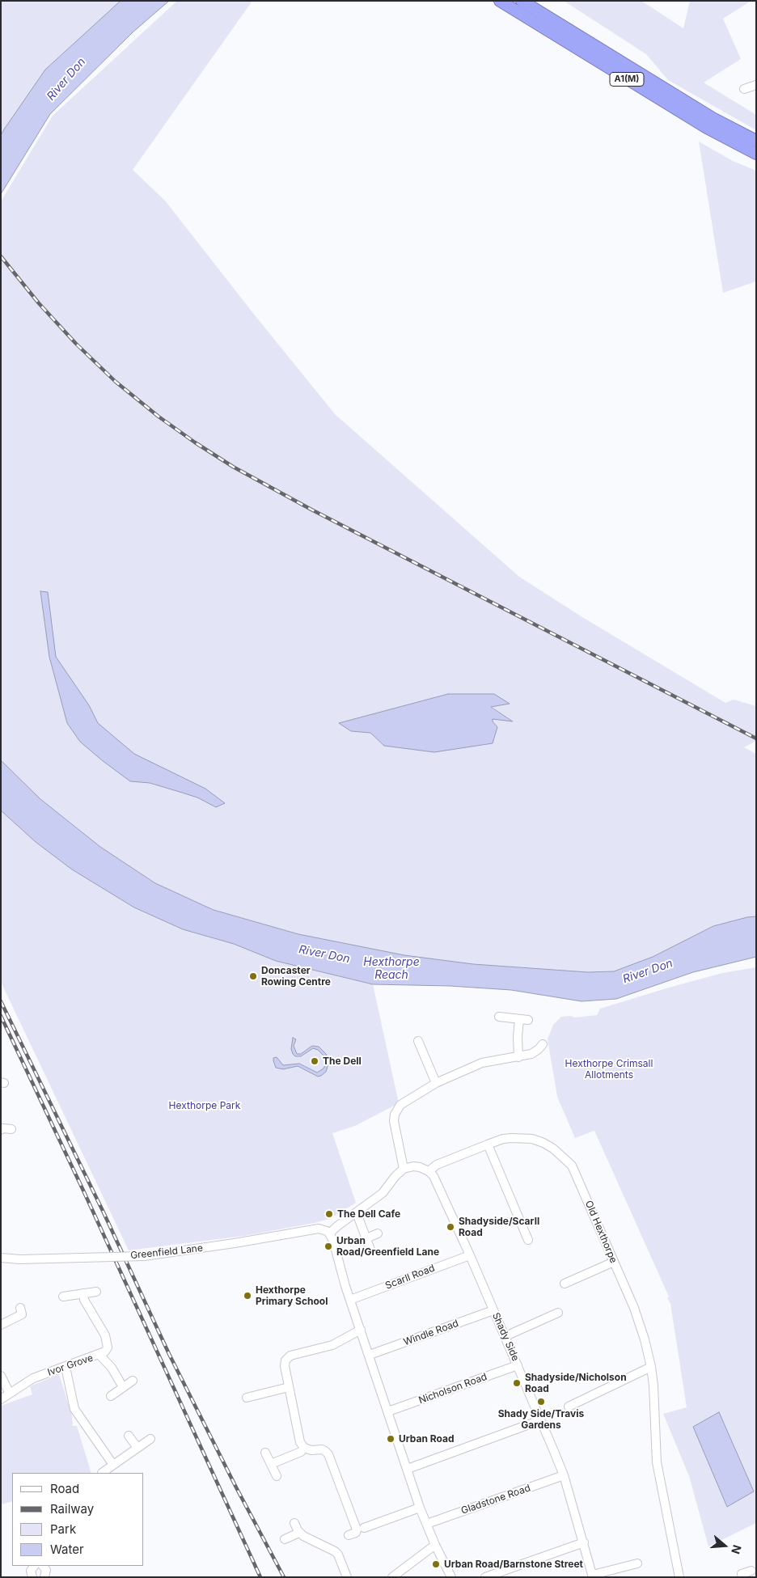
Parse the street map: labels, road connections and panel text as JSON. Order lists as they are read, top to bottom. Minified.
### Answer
{"streets":{"highway":["A1(M)"],"street":["Old Hexthorpe","Greenfield Lane","Scarll Road","Windle Road","Shady Side","Ivor Grove","Nicholson Road","Gladstone Road"]},"crossings":[["Old Hexthorpe","Shady Side"],["Scarll Road","Shady Side"],["Windle Road","Shady Side"],["Shady Side","Nicholson Road"],["Shady Side","Gladstone Road"]],"water":["River Don","Hexthorpe Reach"],"parks":["Hexthorpe Crimsall Allotments","Hexthorpe Park"],"places":["Doncaster Rowing Centre","The Dell","The Dell Cafe","Shadyside/Scarll Road","Urban Road/Greenfield Lane","Hexthorpe Primary School","Shadyside/Nicholson Road","Shady Side/Travis Gardens","Urban Road","Urban Road/Barnstone Street"],"legend":["Road","Railway","Park","Water"],"north":"right"}
